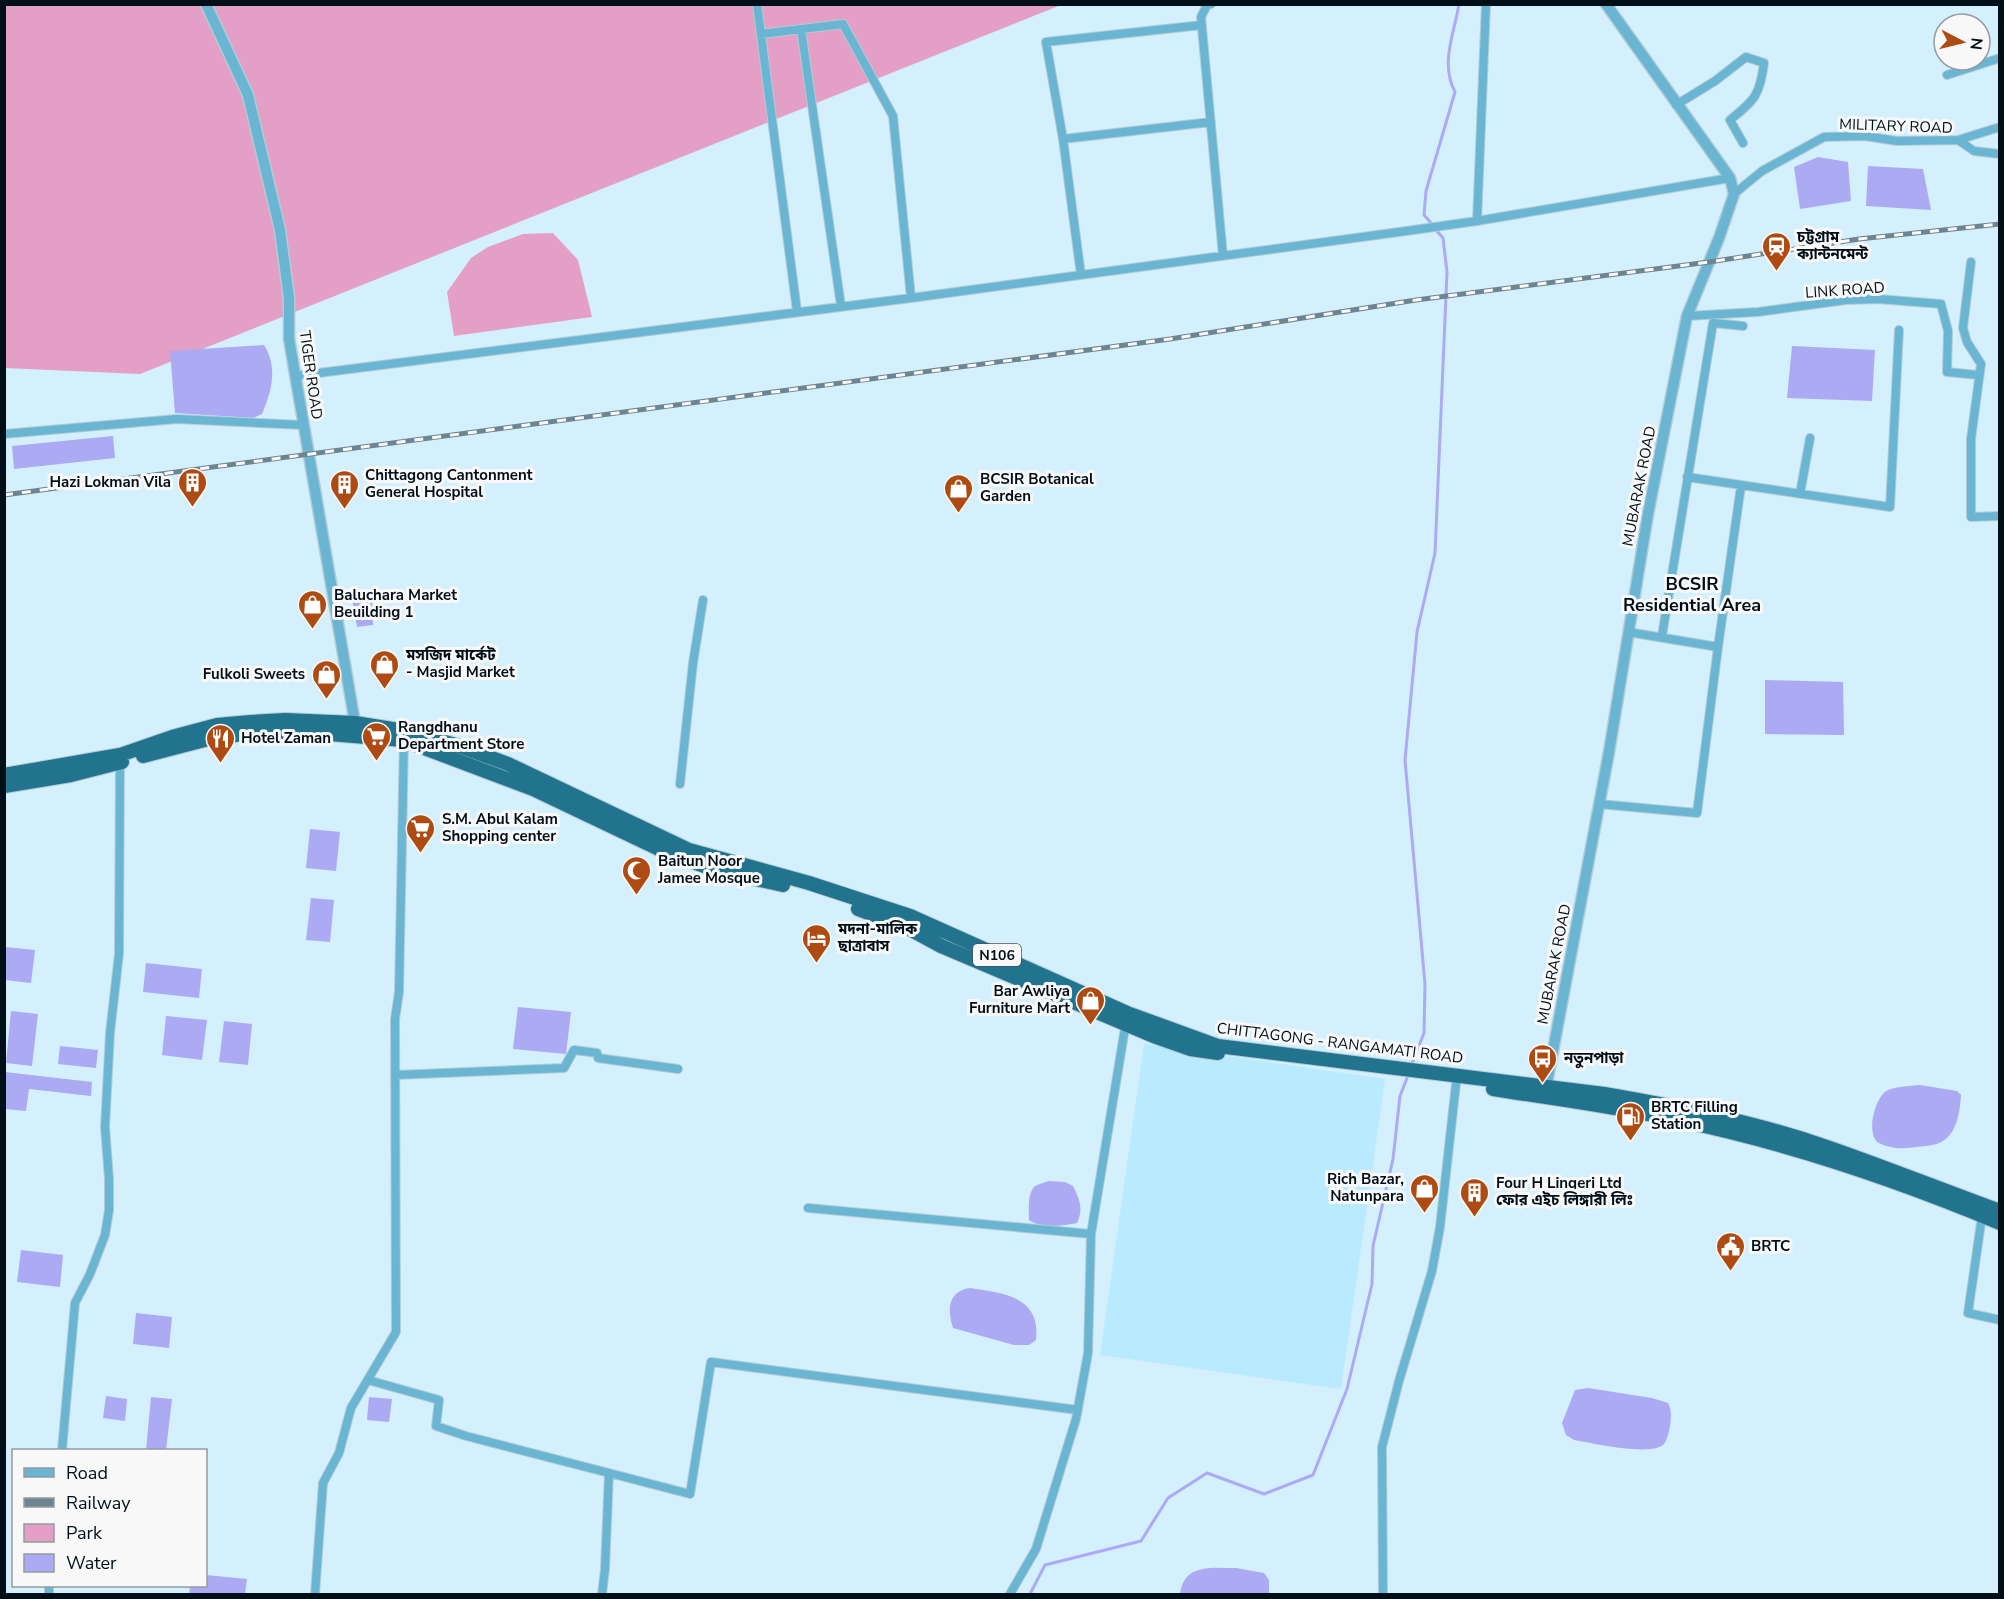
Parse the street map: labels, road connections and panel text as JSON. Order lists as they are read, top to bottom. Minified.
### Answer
{"streets":{"highway":["N106","CHITTAGONG - RANGAMATI ROAD"],"street":["MILITARY ROAD","LINK ROAD","TIGER ROAD","MUBARAK ROAD"]},"crossings":[["MILITARY ROAD","MUBARAK ROAD"],["LINK ROAD","MUBARAK ROAD"],["TIGER ROAD","CHITTAGONG - RANGAMATI ROAD"],["MUBARAK ROAD","CHITTAGONG - RANGAMATI ROAD"]],"districts":["BCSIR Residential Area"],"places":{"station":["চট্টগ্রাম ক্যান্টনমেন্ট"],"building":["Hazi Lokman Vila","Chittagong Cantonment General Hospital","Four H Lingeri Ltd ফোর এইচ লিঙ্গারী লিঃ"],"shop":["BCSIR Botanical Garden","Baluchara Market Beuilding 1","মসজিদ মার্কেট - Masjid Market","Fulkoli Sweets","Bar Awliya Furniture Mart","Rich Bazar, Natunpara"],"supermarket":["Rangdhanu Department Store","S.M. Abul Kalam Shopping center"],"restaurant":["Hotel Zaman"],"mosque":["Baitun Noor Jamee Mosque"],"hotel":["মদনা-মালিক ছাত্রাবাস"],"bus stop":["নতুনপাড়া"],"fuel station":["BRTC Filling Station"],"public building":["BRTC"]},"legend":["Road","Railway","Park","Water"],"north":"right"}
